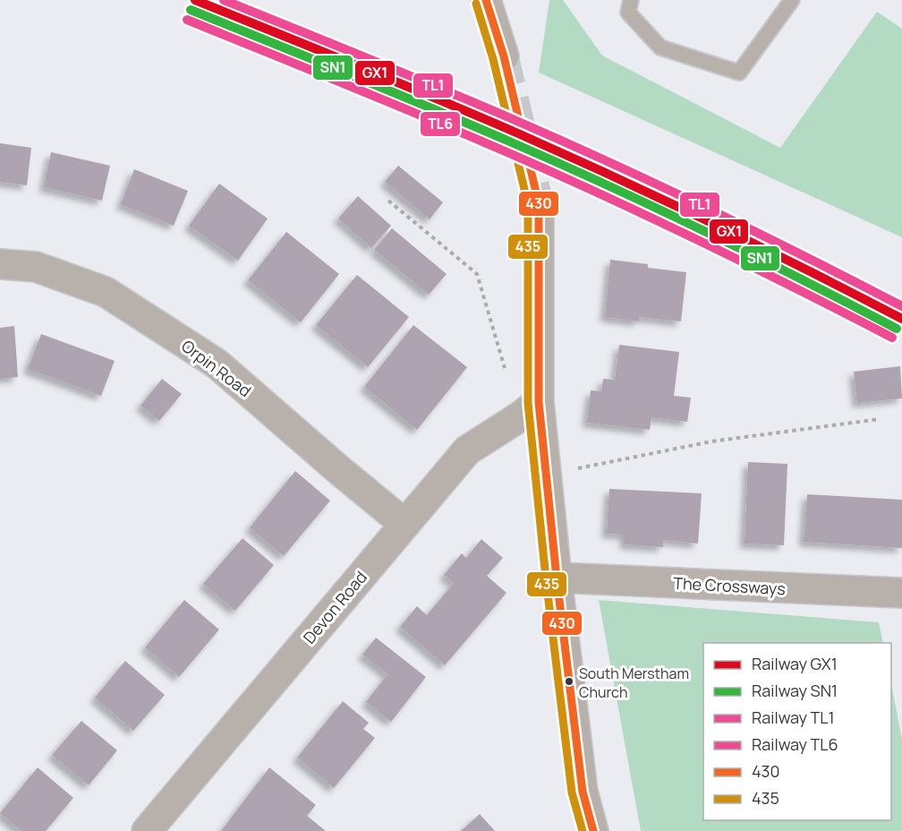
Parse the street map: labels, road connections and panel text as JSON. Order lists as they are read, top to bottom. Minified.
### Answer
{"streets":{"street":["Orpin Road","The Crossways","Devon Road"]},"crossings":[["Orpin Road","Devon Road"]],"places":["South Merstham Church"],"lines":["rail line GX1","rail line TL1","transit line 430","transit line 435","rail line SN1","rail line TL6"],"legend":["Railway GX1","Railway SN1","Railway TL1","Railway TL6","430","435"]}
